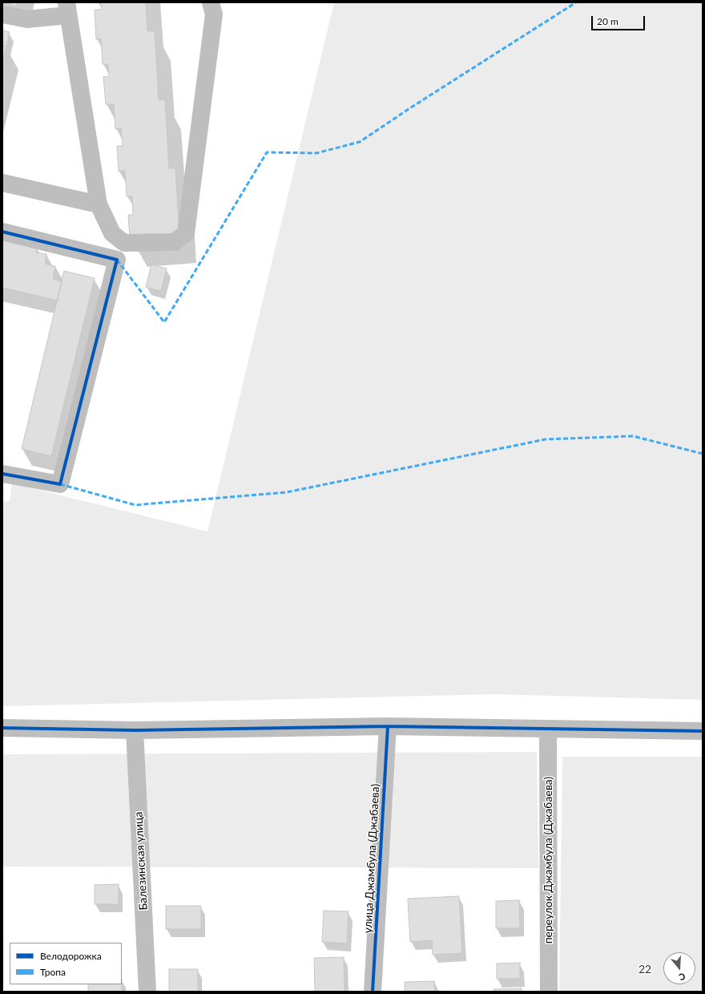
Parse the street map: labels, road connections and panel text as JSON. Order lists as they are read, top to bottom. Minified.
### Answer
{"streets":{"street":["улица Джамбула (Джабаева)","переулок Джамбула (Джабаева)","Балезинская улица"]},"parks":["22"],"legend":["Велодорожка","Тропа"],"scale_bar":"20 m","north":"bottom"}
